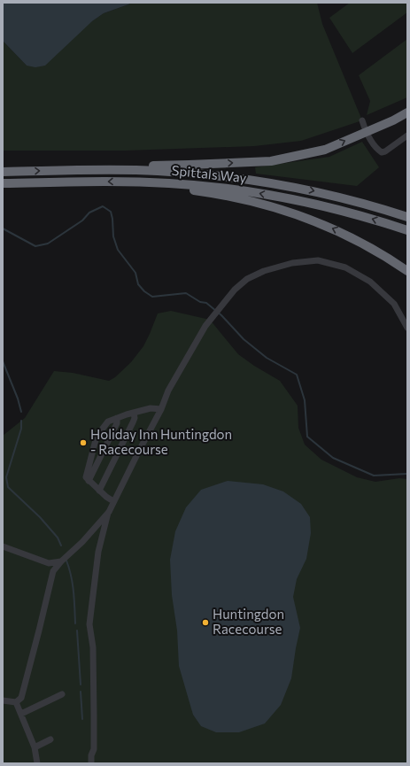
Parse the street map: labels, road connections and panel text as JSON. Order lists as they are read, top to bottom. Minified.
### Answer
{"streets":{"highway":["Spittals Way"]},"places":["Holiday Inn Huntingdon - Racecourse","Huntingdon Racecourse"]}
